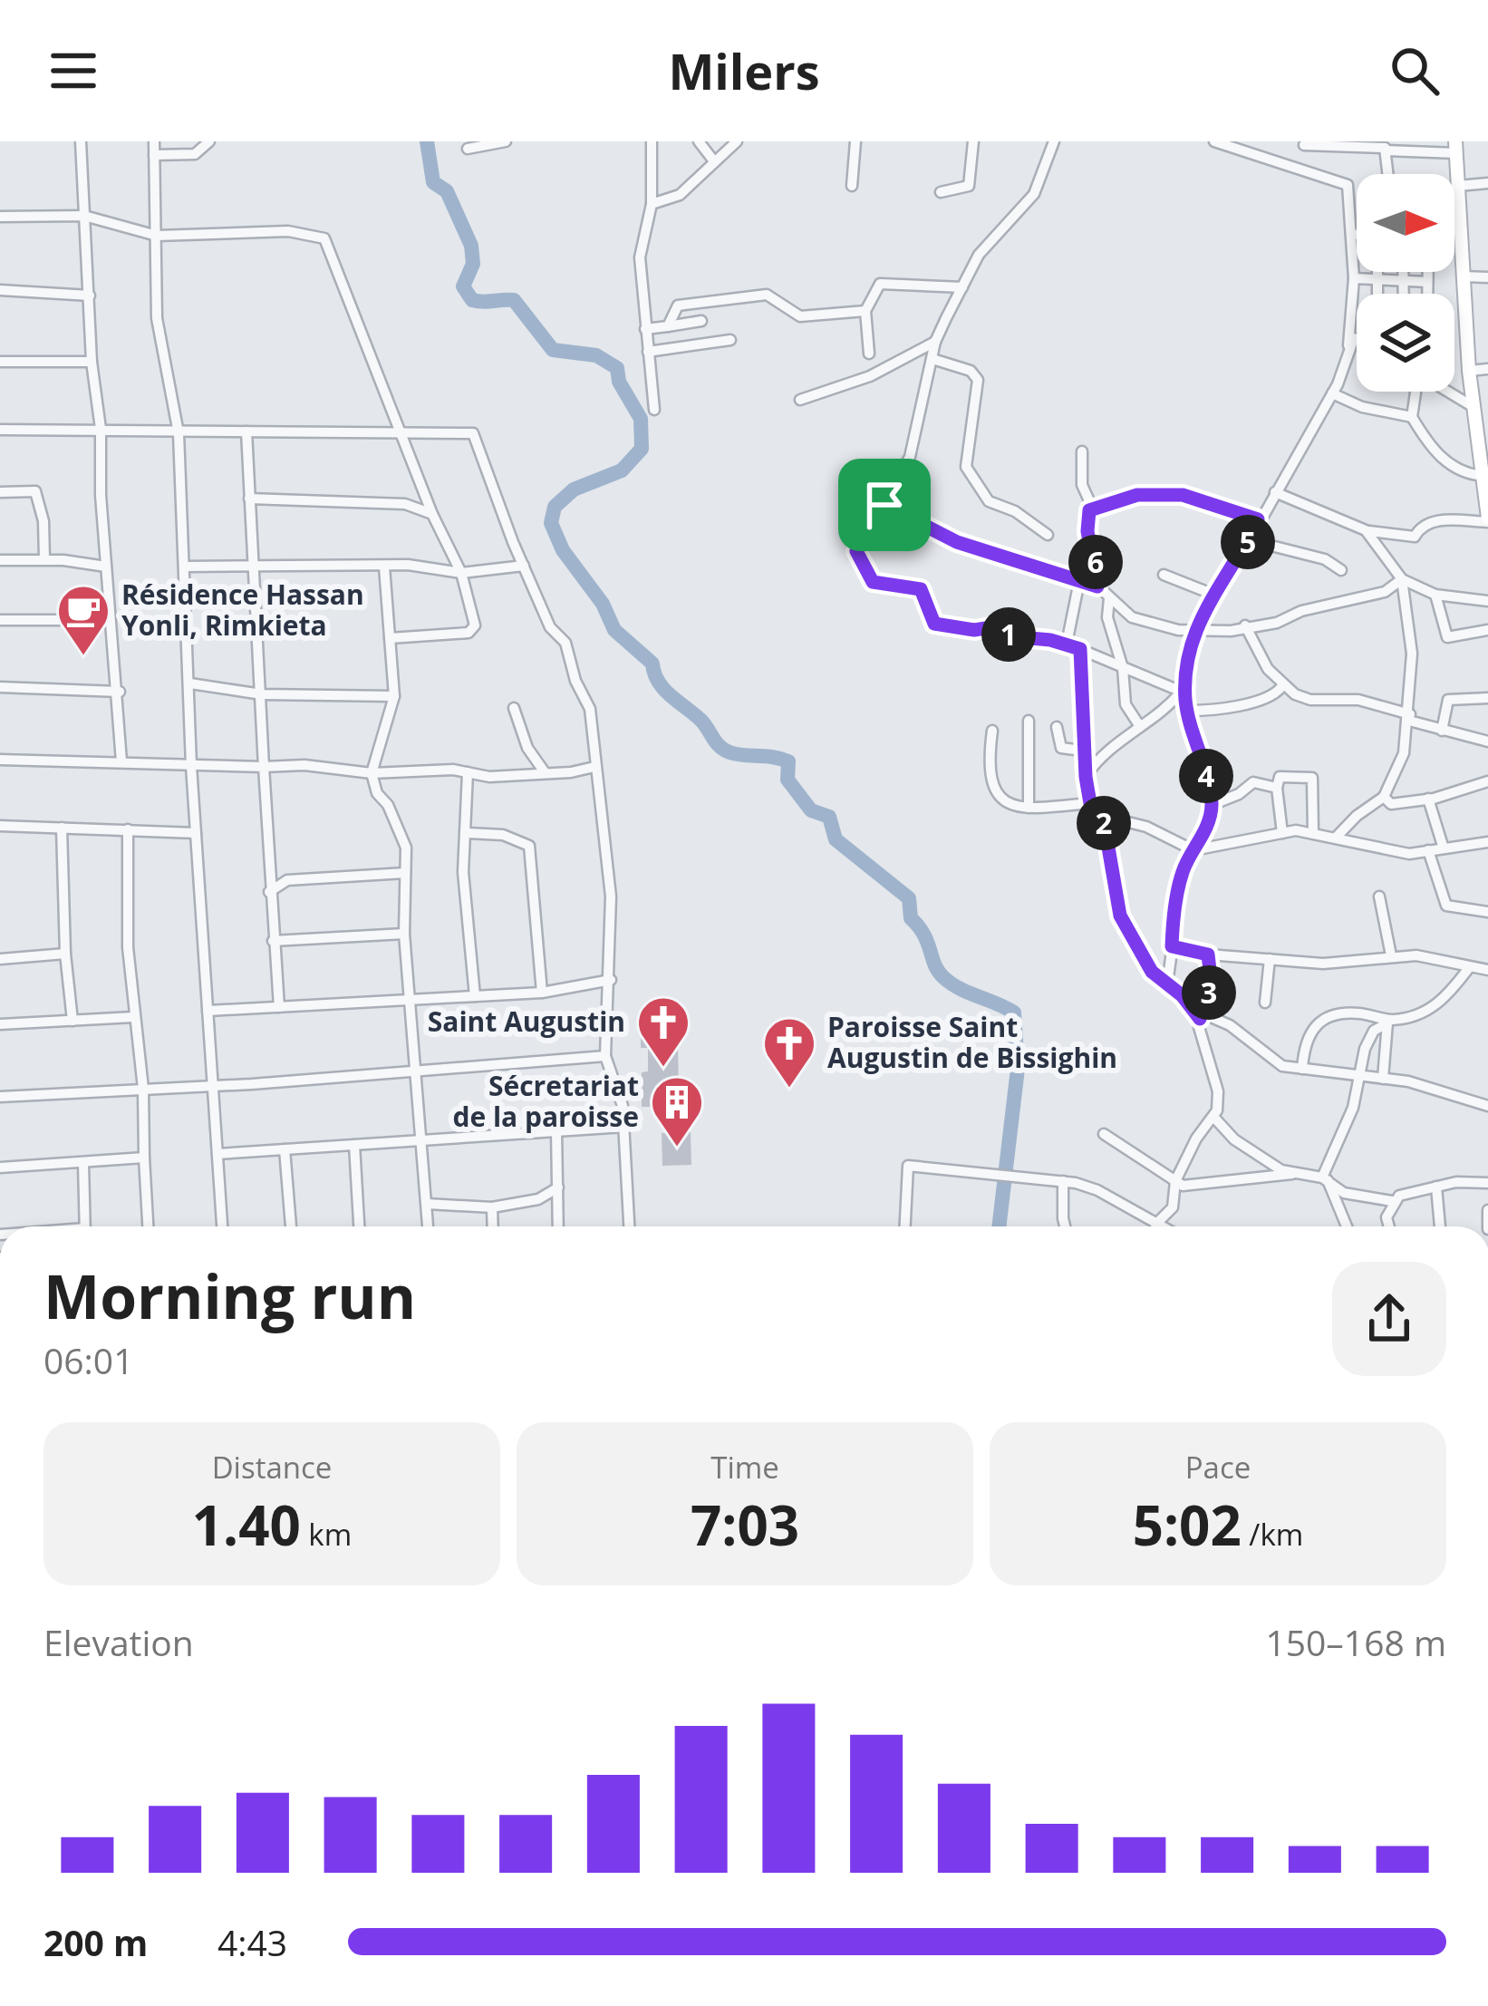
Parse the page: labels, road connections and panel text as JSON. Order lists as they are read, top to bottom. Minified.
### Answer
{"places":{"cafe":["Résidence Hassan Yonli, Rimkieta"],"church":["Saint Augustin","Paroisse Saint Augustin de Bissighin"],"building":["Sécretariat de la paroisse"]},"north":"right","page":{"header":"Milers","pins":["5","6","1","4","2","3"],"heading":["Morning run","06:01"],"stats":[["Distance","1.40 km"],["Time","7:03"],["Pace","5:02 /km"]],"chart":["Elevation","150–168 m"],"list":[{"name":"200 m","note":"4:43"}]}}
